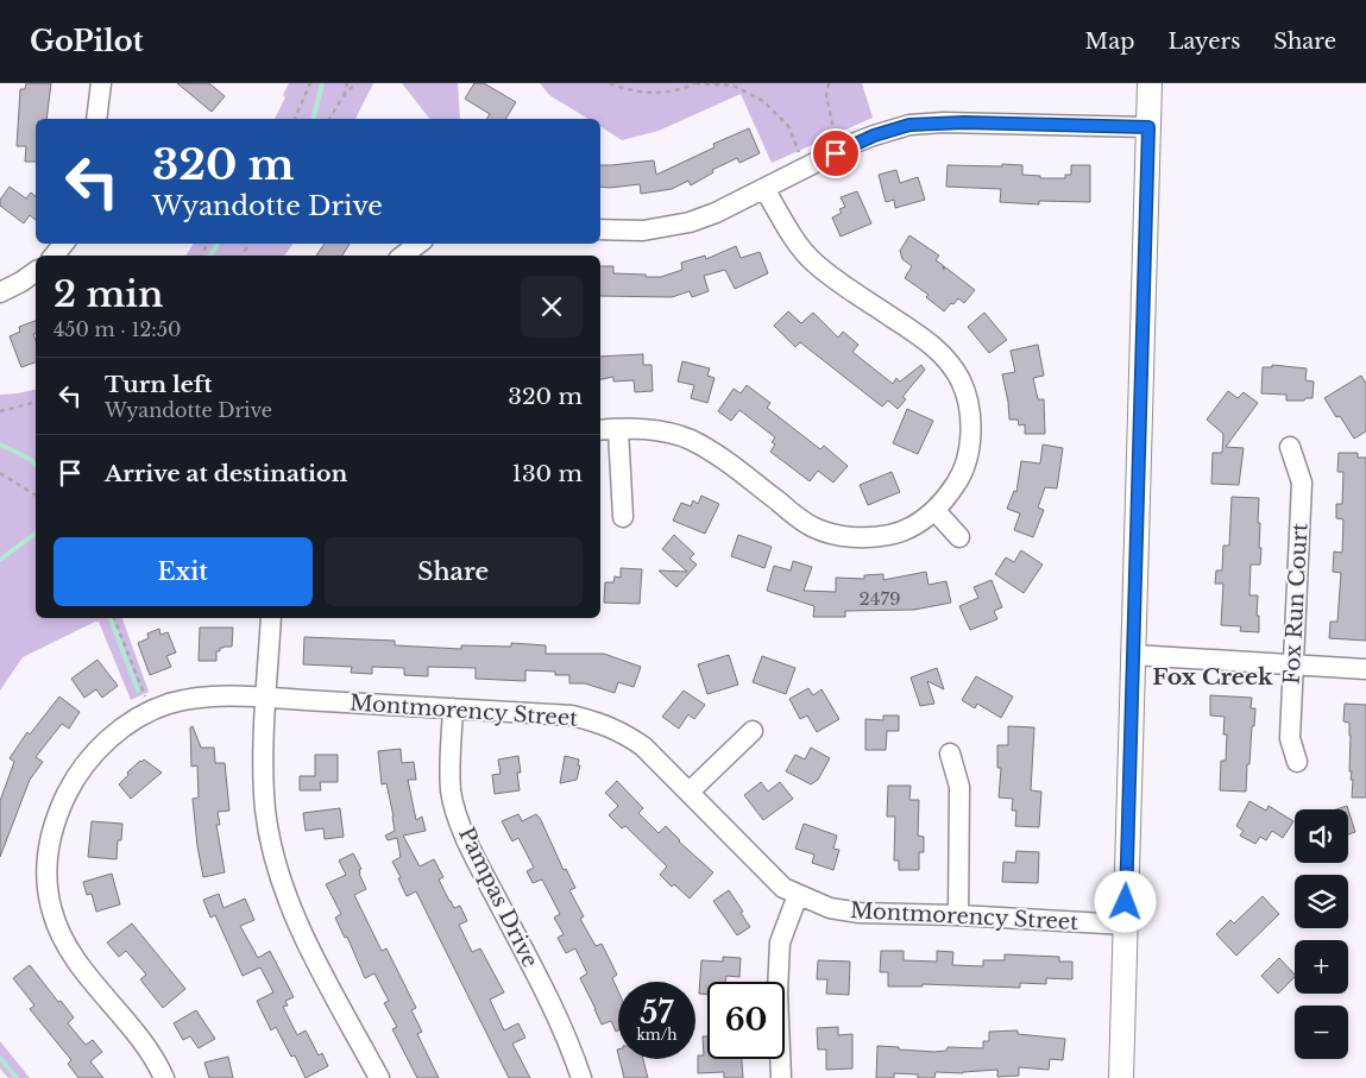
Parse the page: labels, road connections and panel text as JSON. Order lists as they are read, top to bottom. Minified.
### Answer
{"streets":{"street":["Fox Run Court","Montmorency Street","Pampas Drive"]},"crossings":[["Montmorency Street","Pampas Drive"]],"districts":["Fox Creek"],"house_numbers":["2479"],"page":{"header":"GoPilot","nav":["Map","Layers","Share"],"turn":["320 m","Wyandotte Drive"],"heading":["2 min","450 m · 12:50"],"list":[{"name":"Turn left","note":"Wyandotte Drive","value":"320 m"},{"name":"Arrive at destination","value":"130 m"}],"buttons":["Exit","Share"],"map_buttons":["+","−"],"speed":"57 km/h","limit":"60"}}
